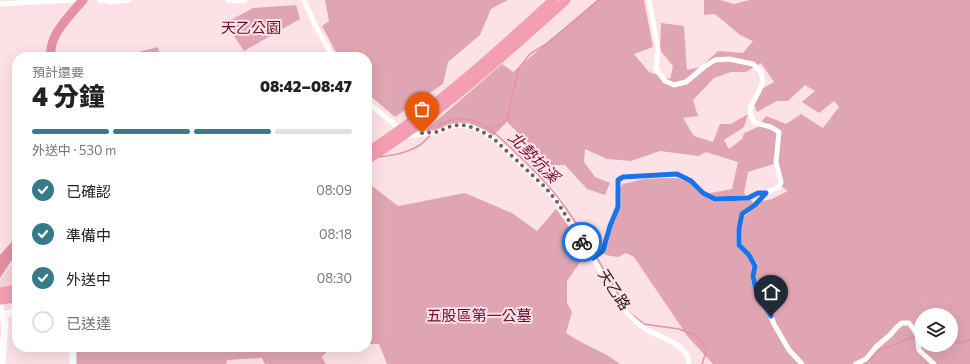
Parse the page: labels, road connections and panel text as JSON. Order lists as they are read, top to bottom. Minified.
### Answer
{"streets":{"street":["天乙路"]},"water":["北勢坑溪"],"parks":["天乙公園","五股區第一公墓"],"page":{"heading":["4 分鐘","預計還要","08:42–08:47"],"bar":"外送中 · 530 m","list":[["已確認","08:09"],["準備中","08:18"],["外送中","08:30"],"已送達"]}}
